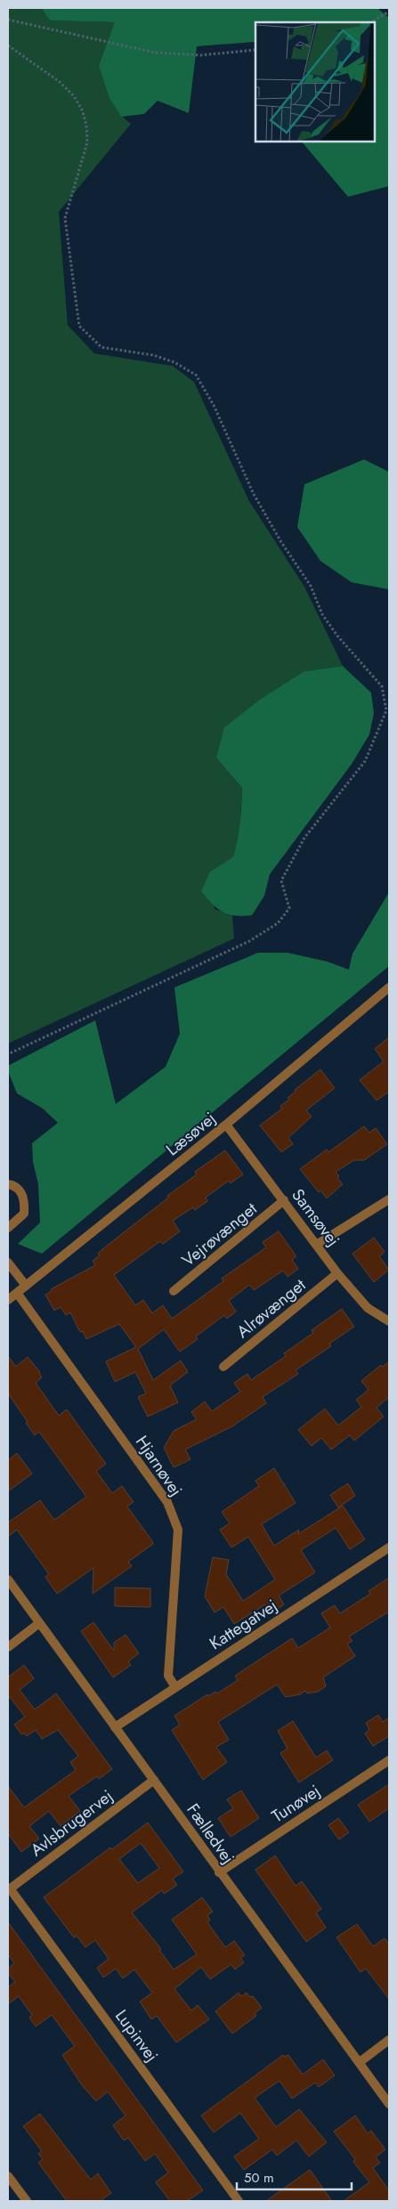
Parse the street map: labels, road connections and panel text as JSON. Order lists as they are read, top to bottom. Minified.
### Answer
{"streets":{"street":["Læsøvej","Samsøvej","Vejrøvænget","Alrøvænget","Hjarnøvej","Kattegatvej","Tunøvej","Avlsbrugervej","Fælledvej","Lupinvej"]},"crossings":[["Læsøvej","Samsøvej"],["Læsøvej","Hjarnøvej"],["Samsøvej","Vejrøvænget"],["Samsøvej","Alrøvænget"],["Hjarnøvej","Kattegatvej"],["Kattegatvej","Fælledvej"],["Tunøvej","Fælledvej"],["Avlsbrugervej","Fælledvej"],["Avlsbrugervej","Lupinvej"]],"scale_bar":"50 m"}
